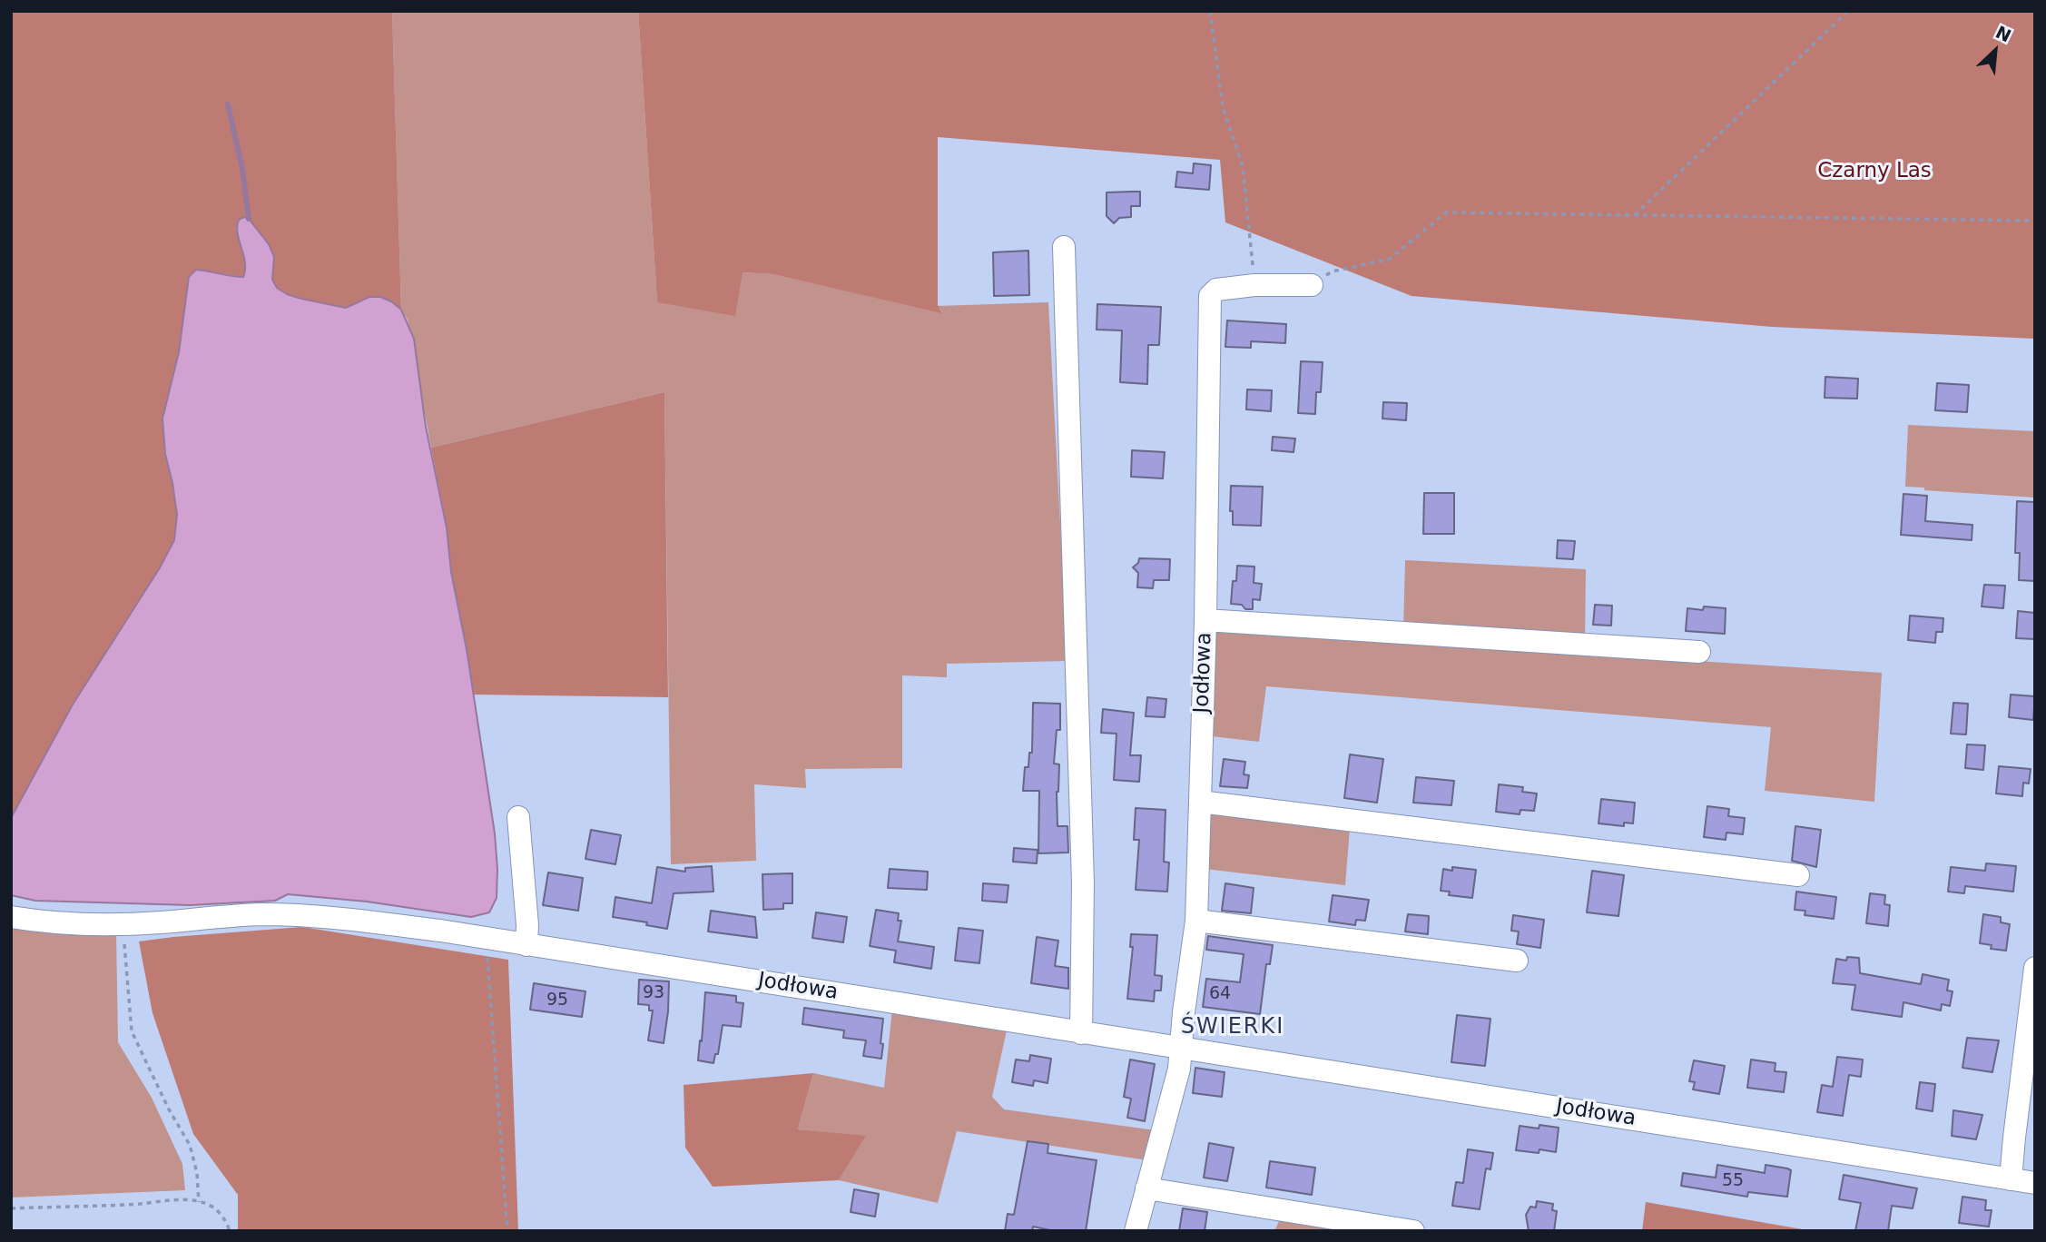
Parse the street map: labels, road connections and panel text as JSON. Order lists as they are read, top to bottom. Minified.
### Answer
{"streets":{"street":["Jodłowa"]},"districts":["ŚWIERKI"],"parks":["Czarny Las"],"house_numbers":["93","64","95","55"],"north":"top right"}
